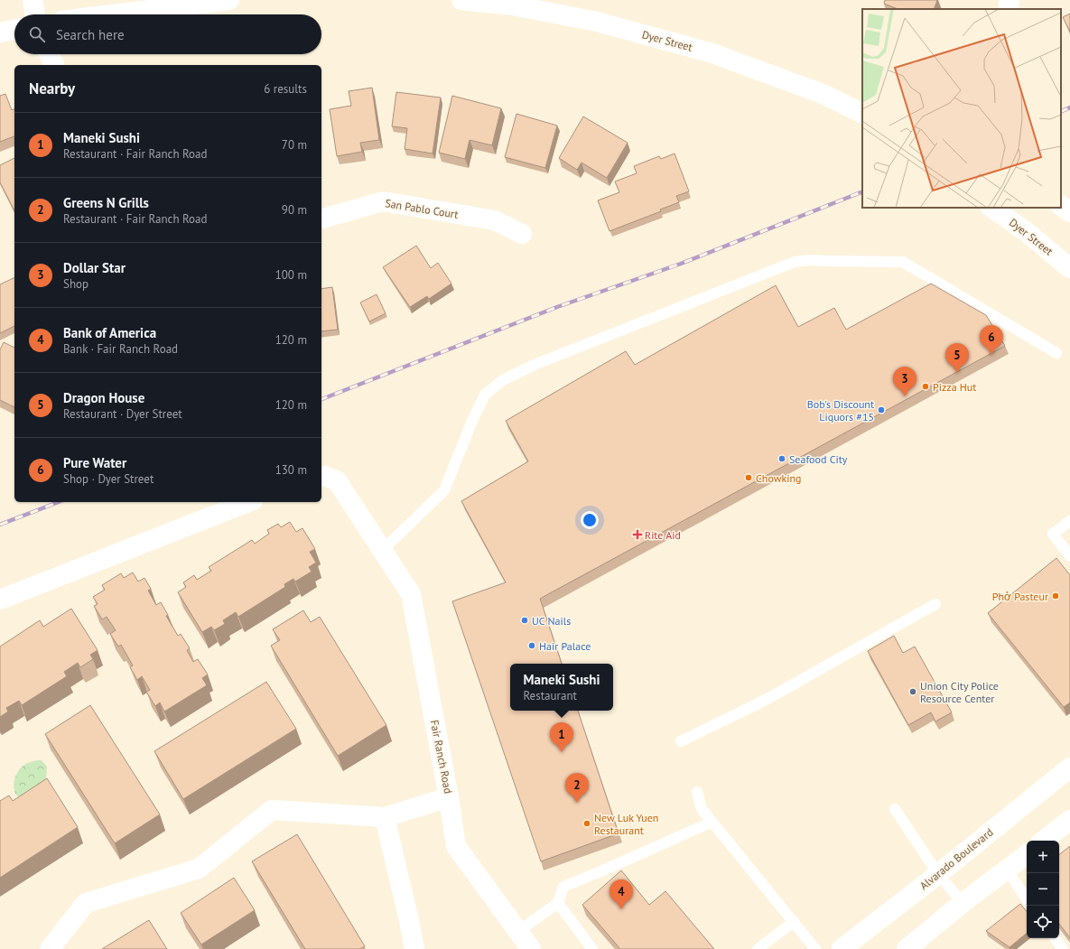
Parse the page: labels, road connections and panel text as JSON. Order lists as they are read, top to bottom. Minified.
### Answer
{"streets":{"street":["Dyer Street","San Pablo Court","Fair Ranch Road","Alvarado Boulevard"]},"places":{"other":["Pizza Hut","Bob's Discount Liquors #15","Seafood City","Chowking","Phở Pasteur","UC Nails","Hair Palace","Union City Police Resource Center","New Luk Yuen Restaurant"],"health":["Rite Aid"]},"page":{"search":"Search here","heading":["Nearby","6 results"],"list":[{"mark":"1","name":"Maneki Sushi","note":"Restaurant · Fair Ranch Road","value":"70 m"},{"mark":"2","name":"Greens N Grills","note":"Restaurant · Fair Ranch Road","value":"90 m"},{"mark":"3","name":"Dollar Star","note":"Shop","value":"100 m"},{"mark":"4","name":"Bank of America","note":"Bank · Fair Ranch Road","value":"120 m"},{"mark":"5","name":"Dragon House","note":"Restaurant · Dyer Street","value":"120 m"},{"mark":"6","name":"Pure Water","note":"Shop · Dyer Street","value":"130 m"}],"pins":["6","5","3","1","2","4"],"popup":["Maneki Sushi","Restaurant"],"map_buttons":["+","−"]}}
